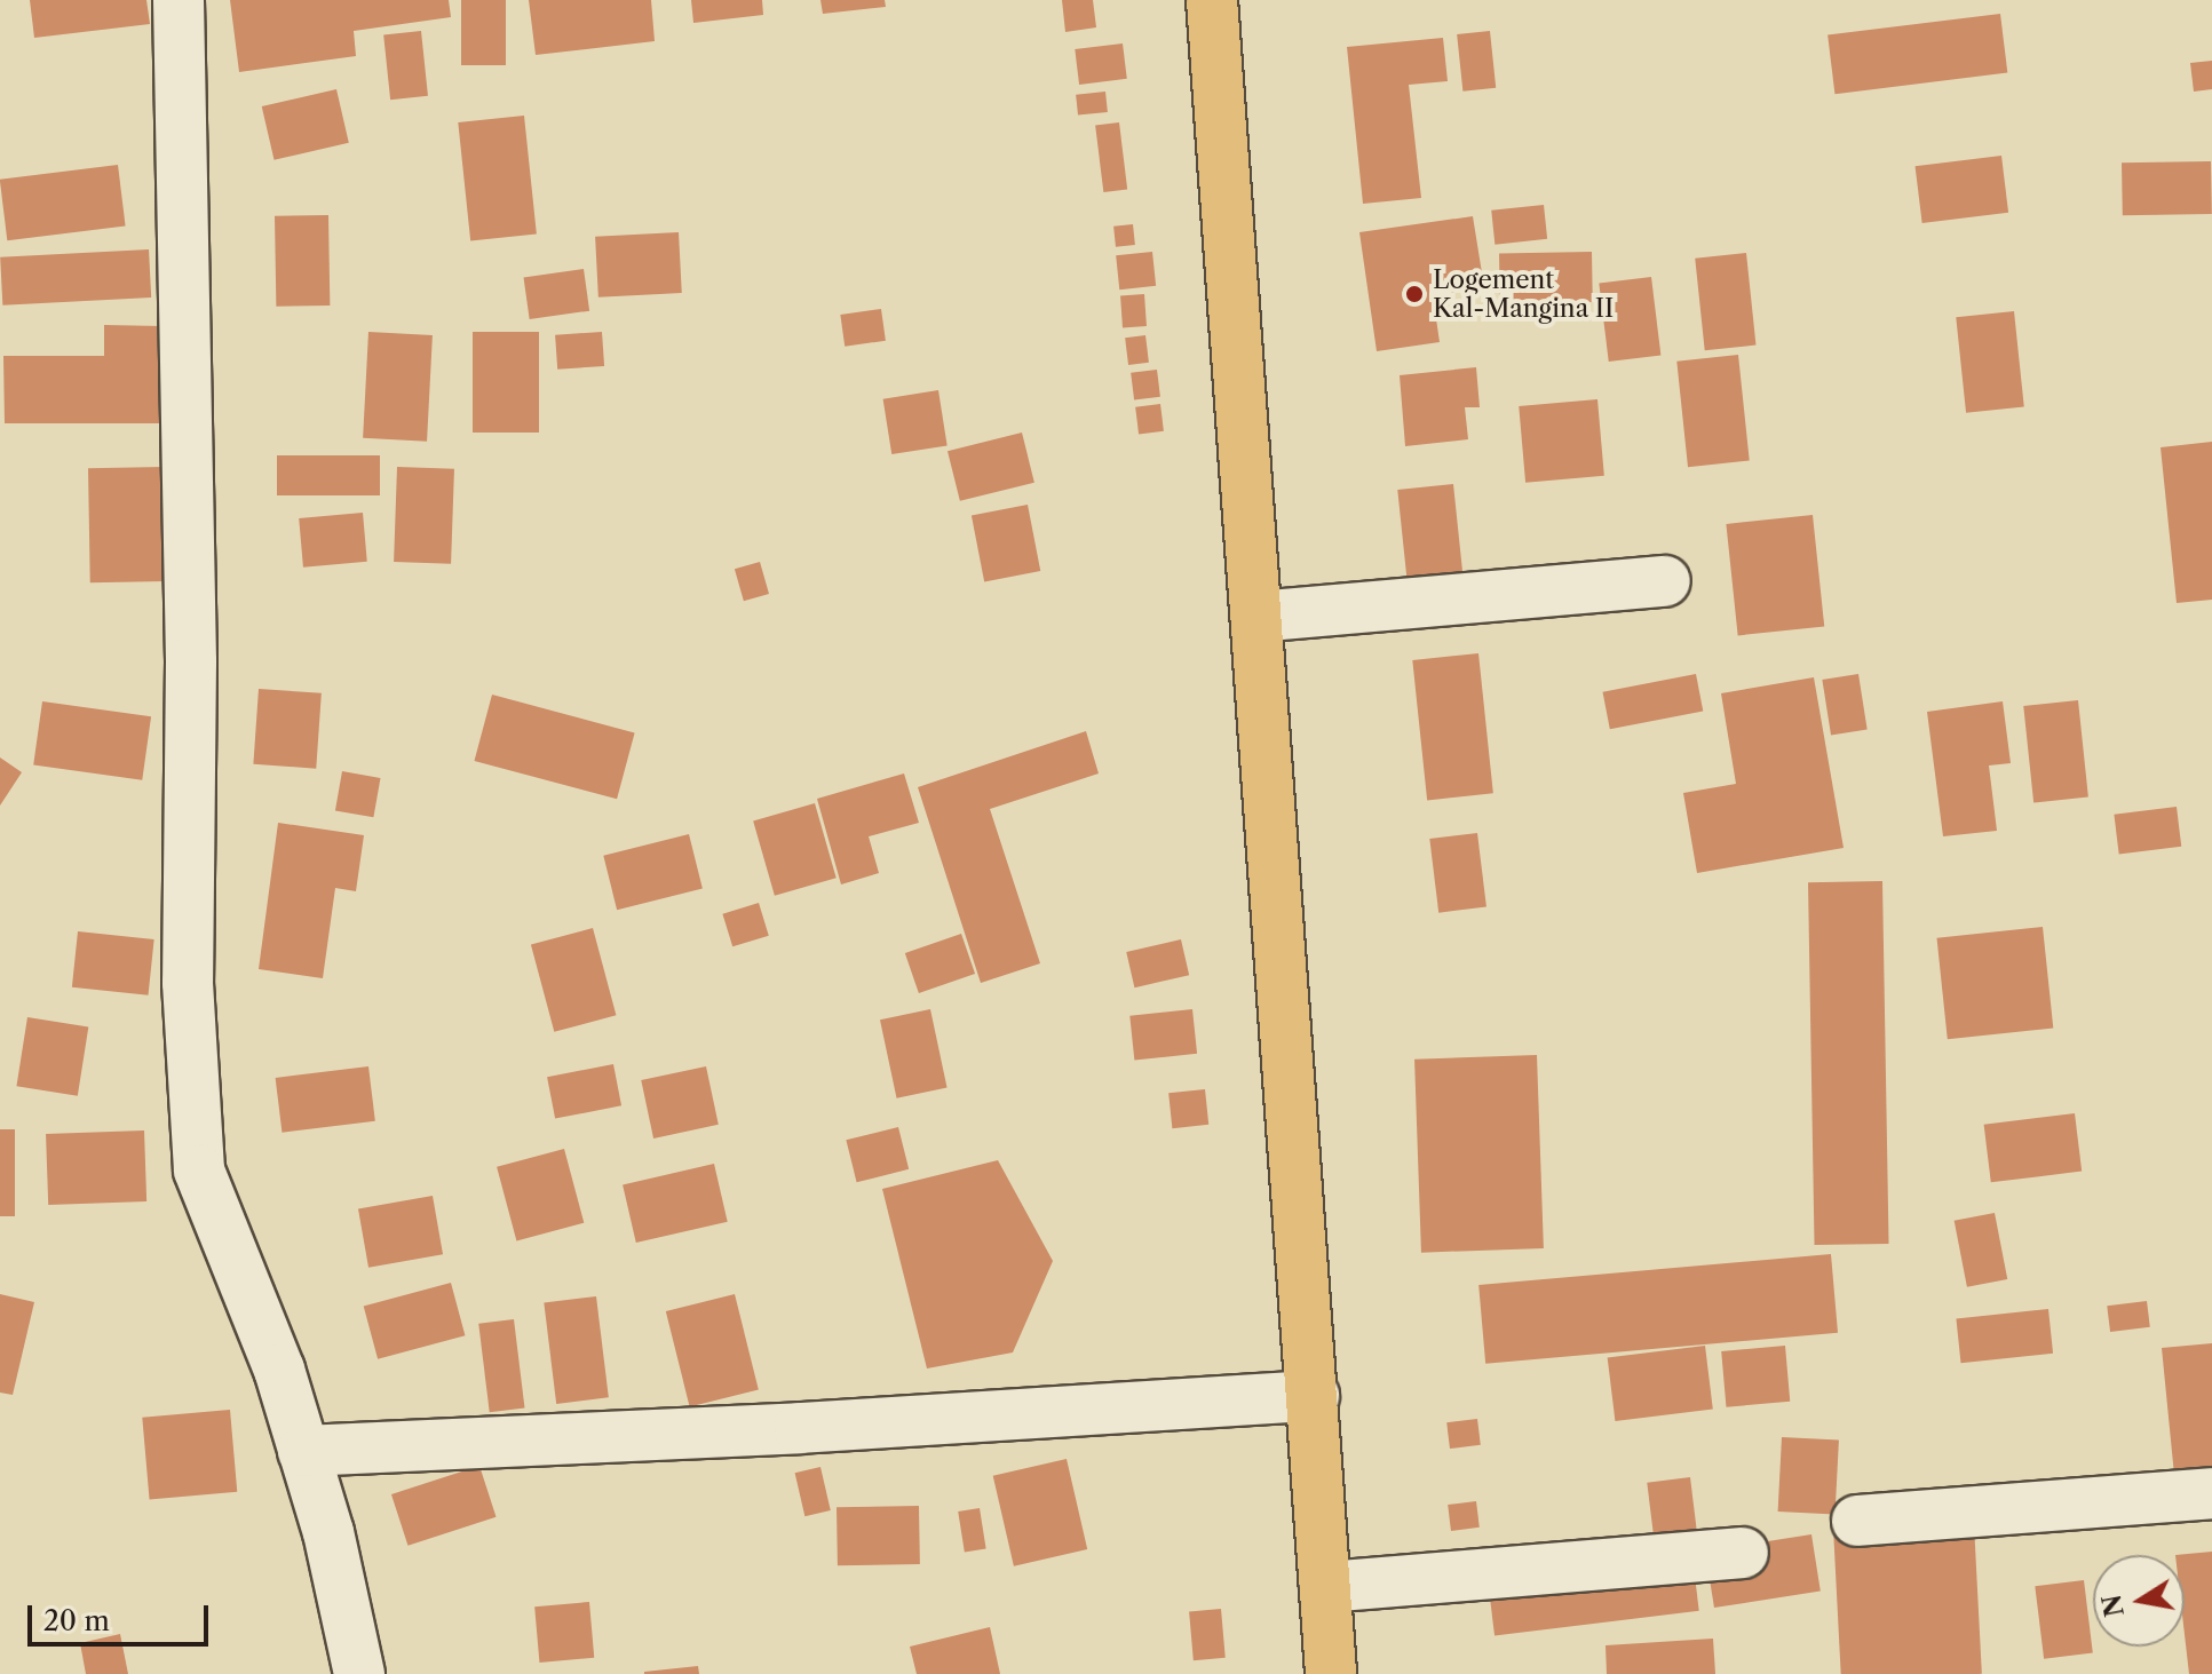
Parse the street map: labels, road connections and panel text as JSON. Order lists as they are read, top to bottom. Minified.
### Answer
{"places":["Logement Kal-Mangina II"],"scale_bar":"20 m","north":"left"}
